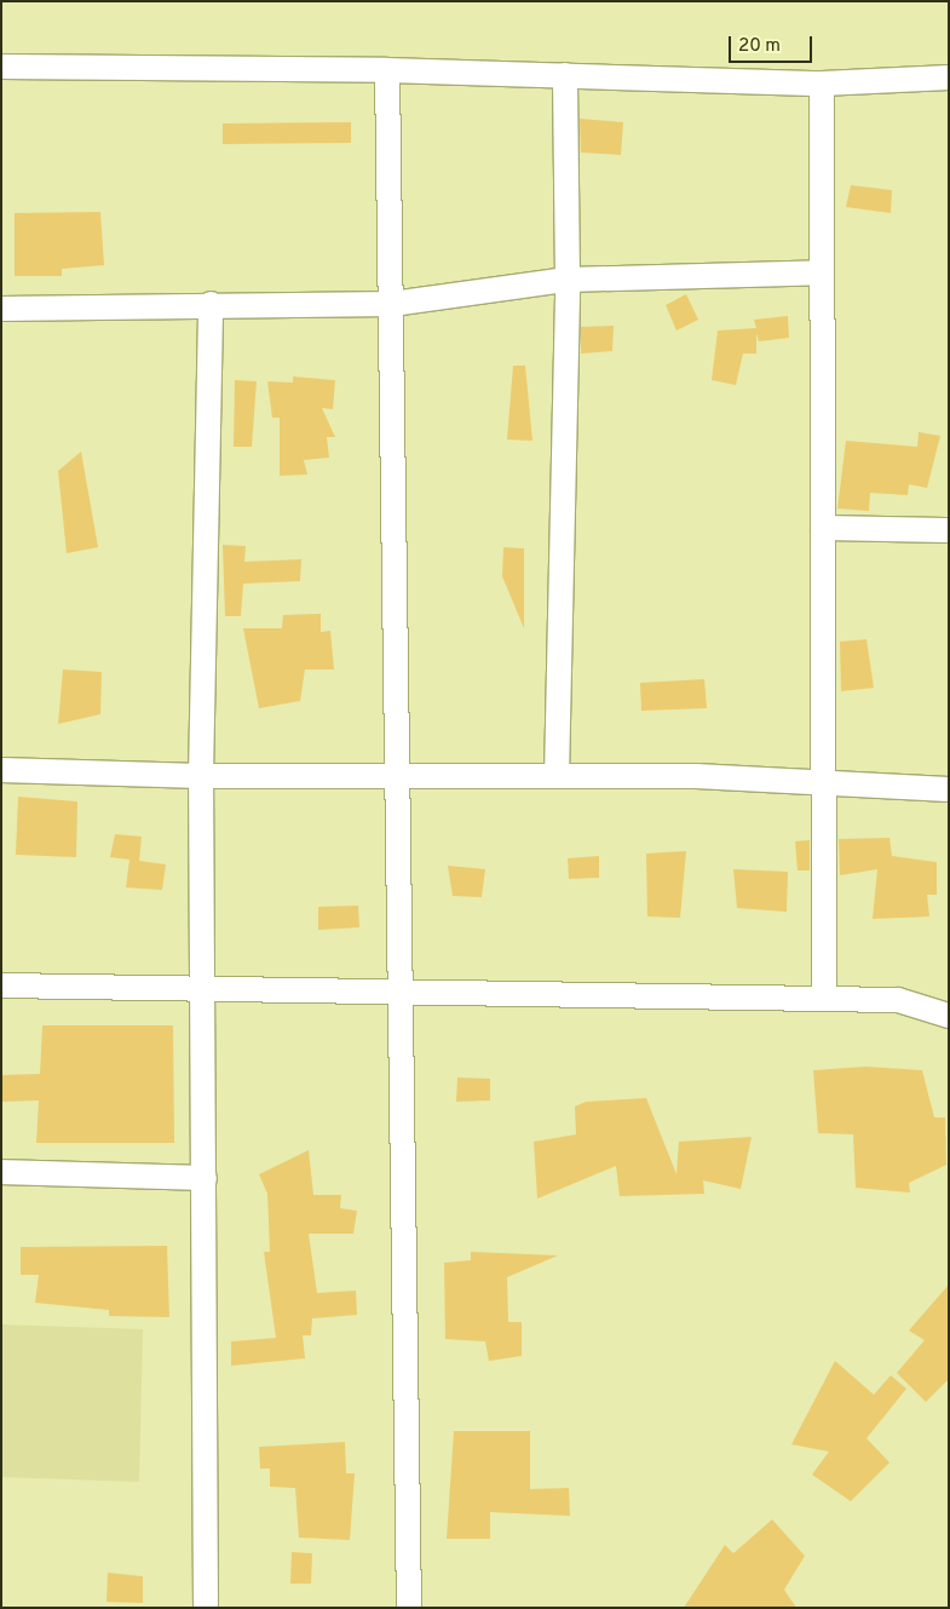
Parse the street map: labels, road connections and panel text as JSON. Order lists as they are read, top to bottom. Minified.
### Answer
{"scale_bar":"20 m"}
